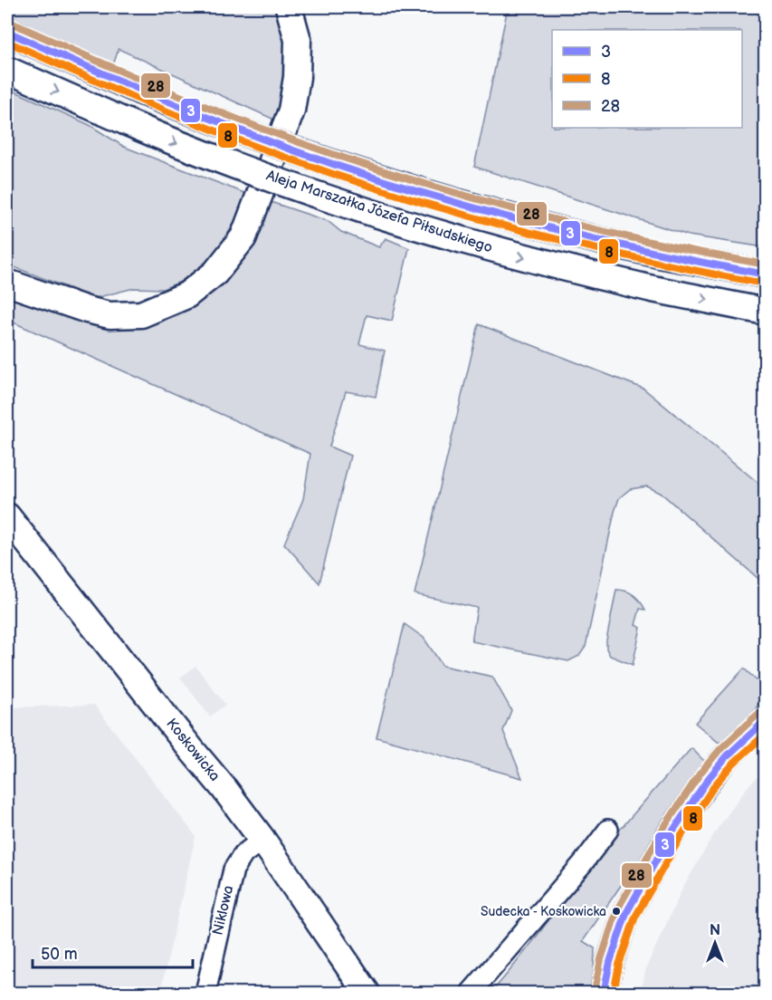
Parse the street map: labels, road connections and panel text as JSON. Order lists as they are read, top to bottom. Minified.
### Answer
{"streets":{"street":["Aleja Marszałka Józefa Piłsudskiego","Koskowicka","Niklowa"]},"crossings":[["Koskowicka","Niklowa"]],"places":["Sudecka - Koskowicka"],"lines":["transit line 28","transit line 3","transit line 8"],"legend":["3","8","28"],"scale_bar":"50 m","north":"top"}
